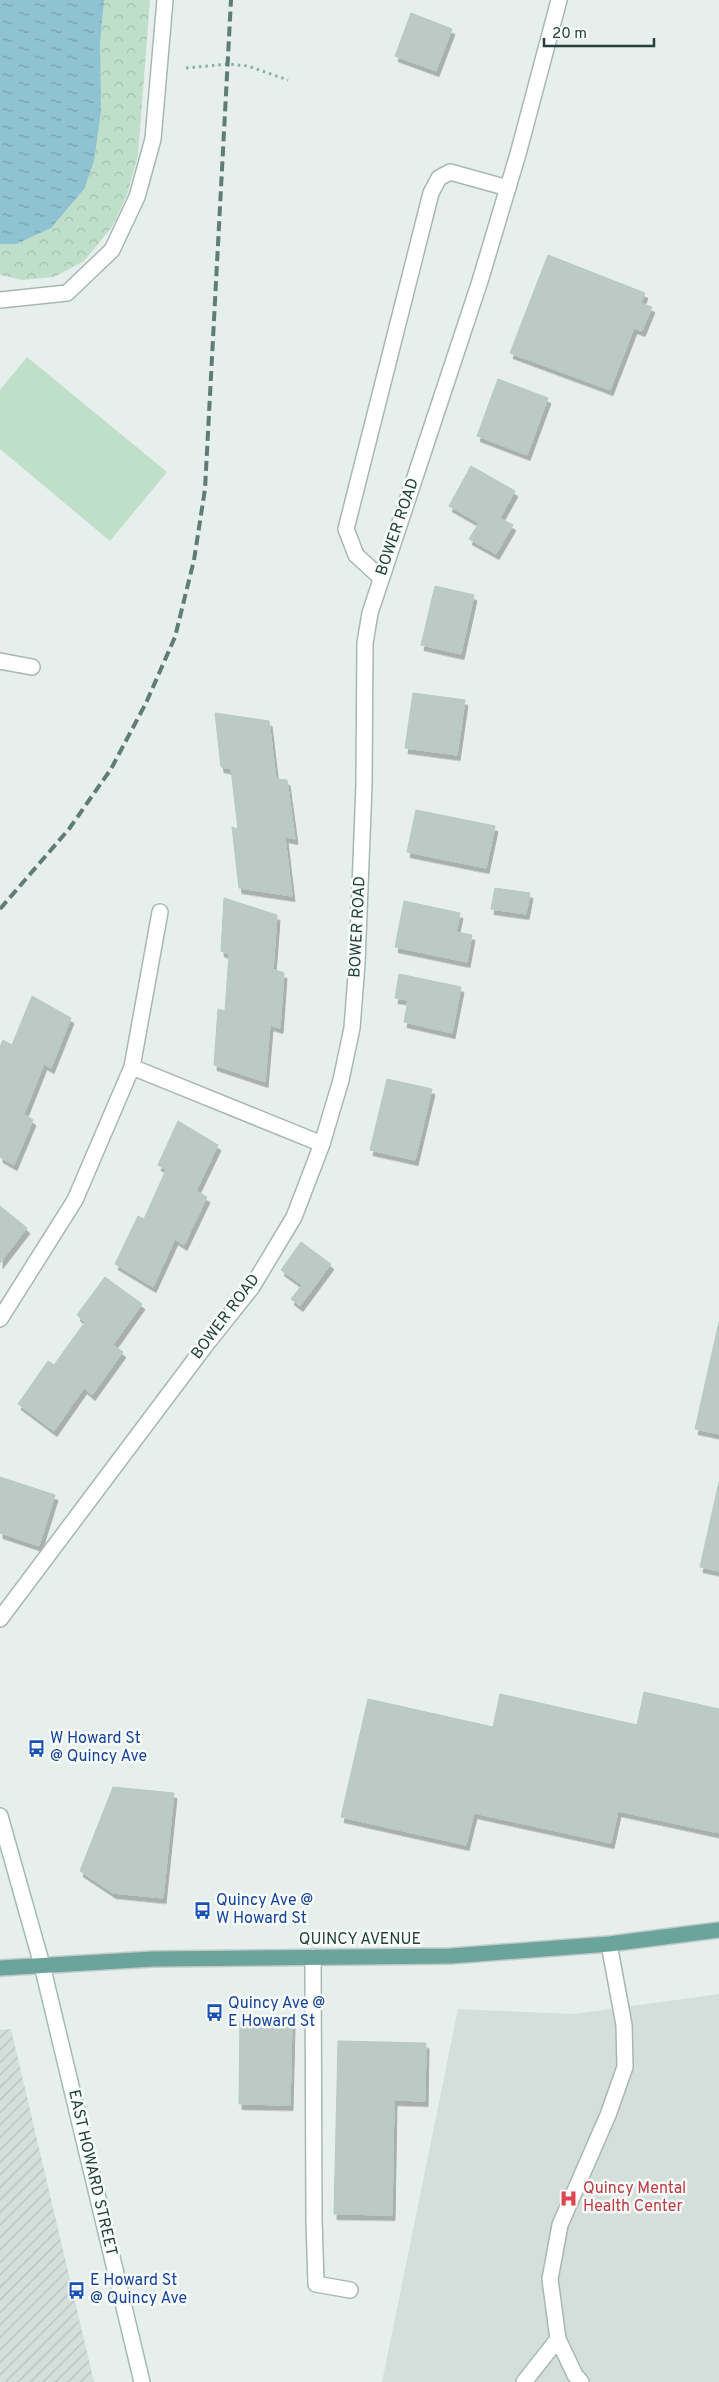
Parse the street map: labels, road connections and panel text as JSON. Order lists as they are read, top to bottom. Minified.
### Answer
{"streets":{"main road":["QUINCY AVENUE"],"street":["BOWER ROAD","EAST HOWARD STREET"]},"crossings":[["QUINCY AVENUE","EAST HOWARD STREET"]],"places":{"bus stop":["W Howard St @ Quincy Ave","Quincy Ave @ W Howard St","Quincy Ave @ E Howard St","E Howard St @ Quincy Ave"],"hospital":["Quincy Mental Health Center"]},"scale_bar":"20 m"}
